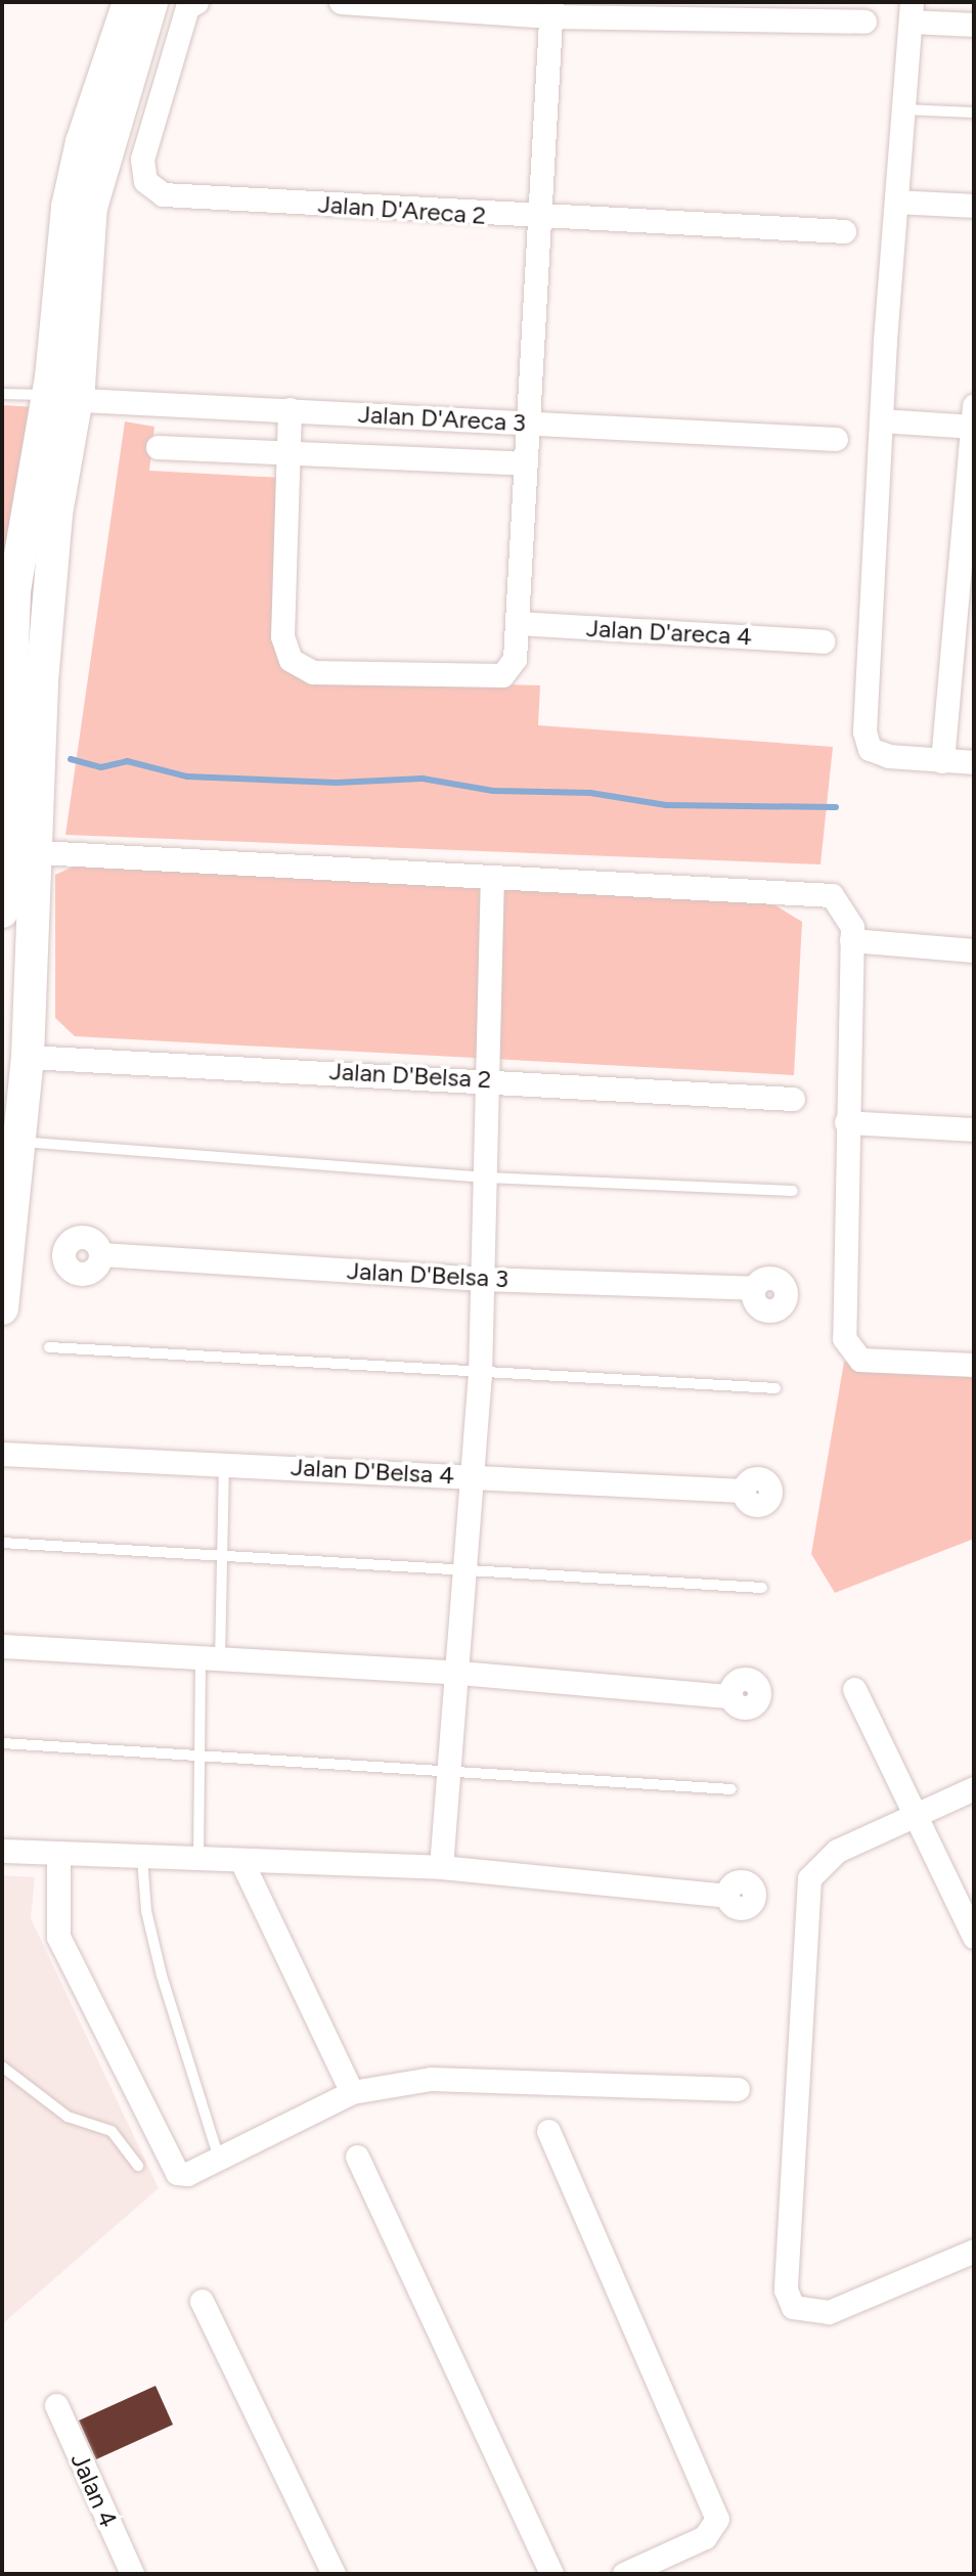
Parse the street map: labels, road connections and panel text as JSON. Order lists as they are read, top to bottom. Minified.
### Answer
{"streets":{"street":["Jalan D'Areca 2","Jalan D'Areca 3","Jalan D'areca 4","Jalan D'Belsa 2","Jalan D'Belsa 3","Jalan D'Belsa 4","Jalan 4"]}}
